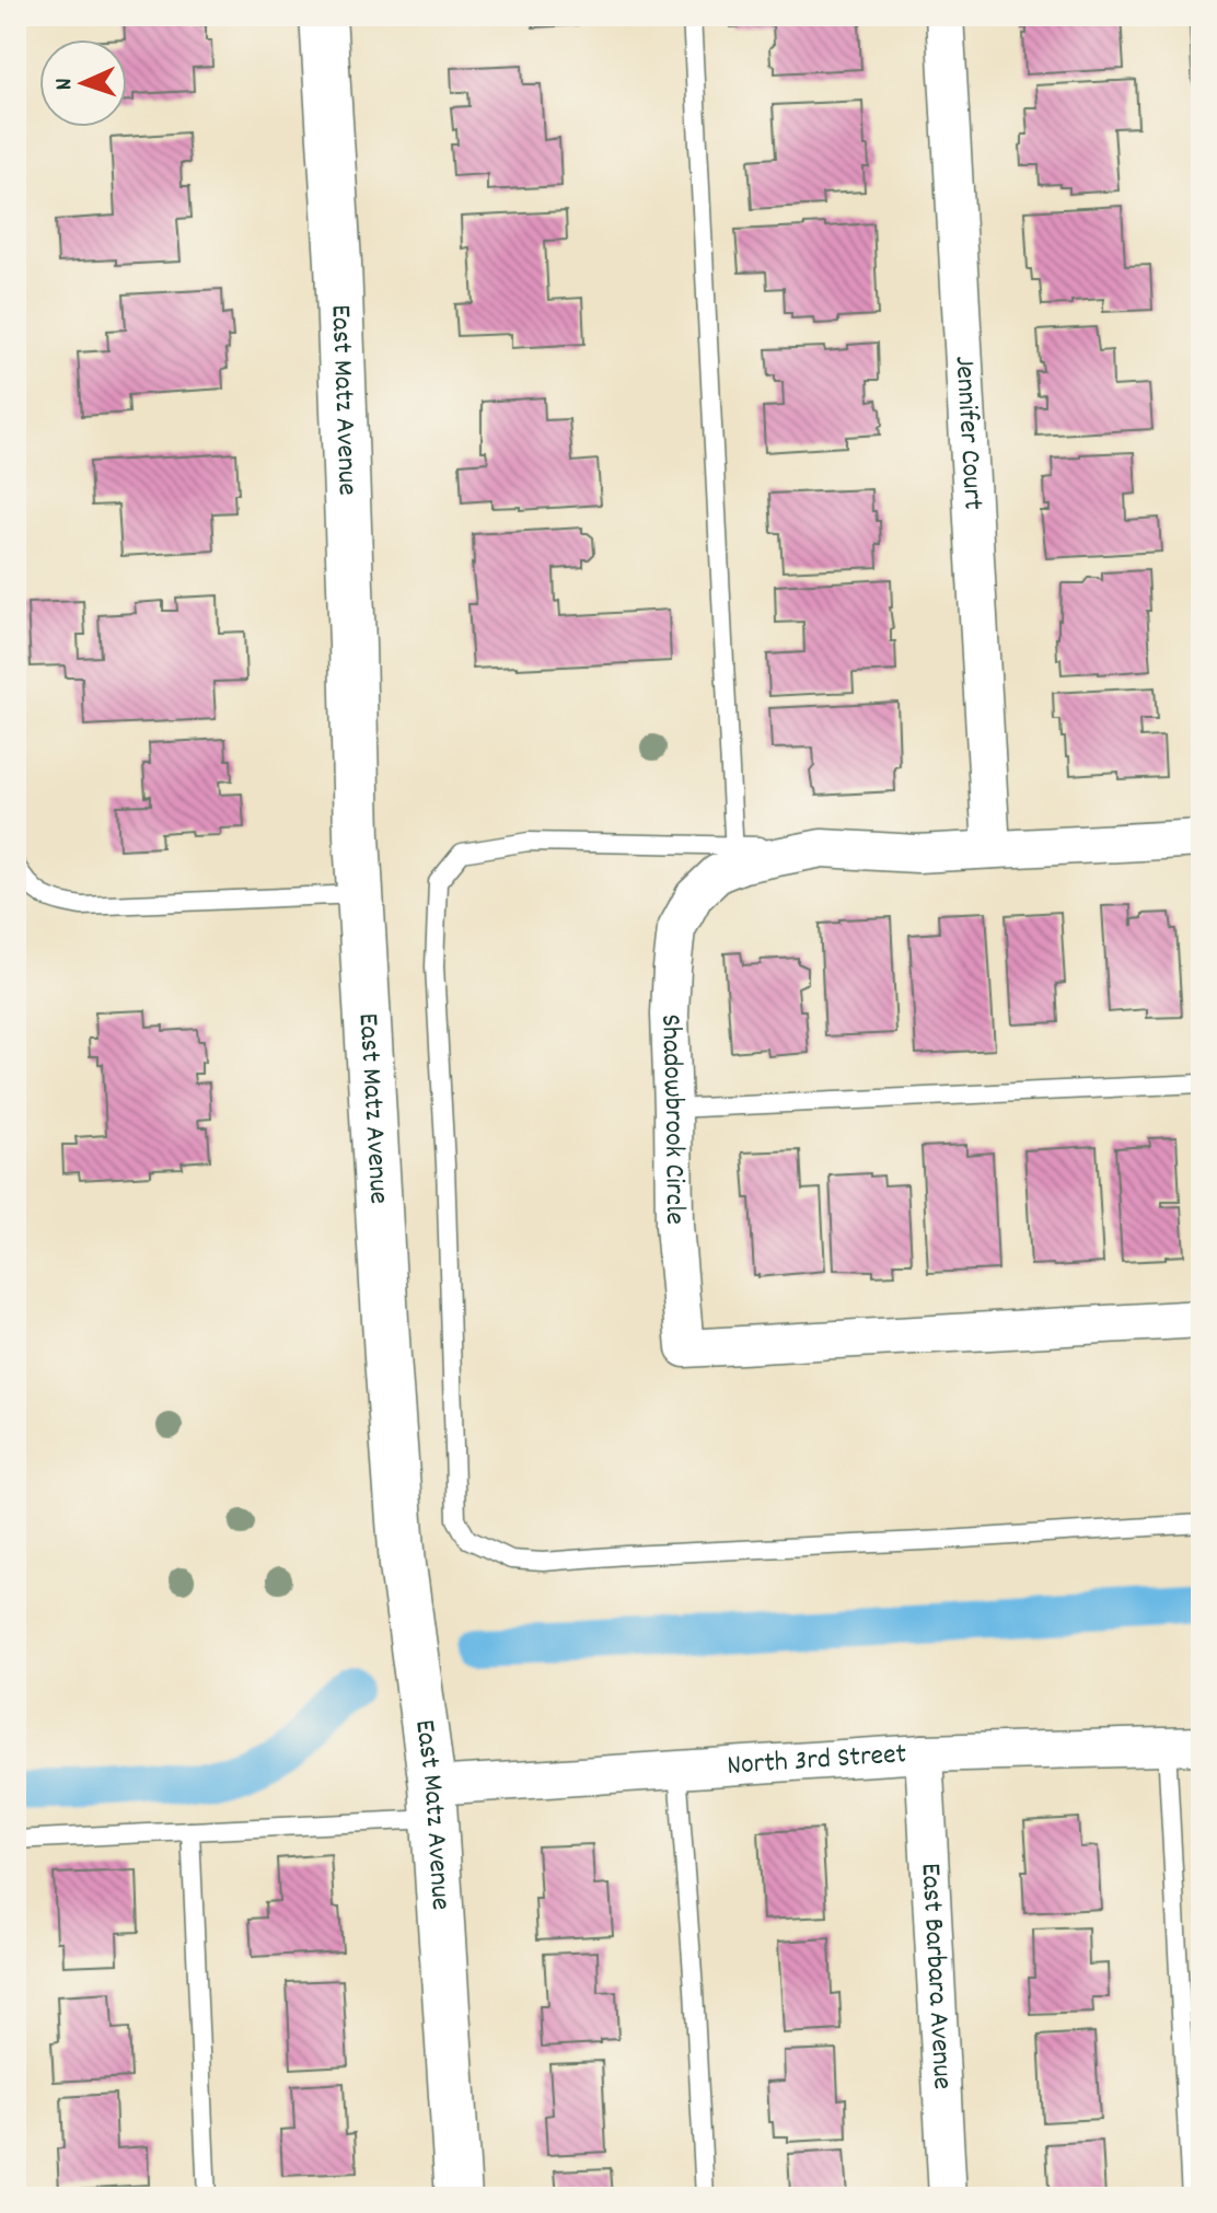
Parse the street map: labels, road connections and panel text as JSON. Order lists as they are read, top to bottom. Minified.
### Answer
{"streets":{"street":["East Matz Avenue","Jennifer Court","Shadowbrook Circle","North 3rd Street","East Barbara Avenue"]},"crossings":[["East Matz Avenue","North 3rd Street"],["Jennifer Court","Shadowbrook Circle"],["North 3rd Street","East Barbara Avenue"]],"north":"left"}
